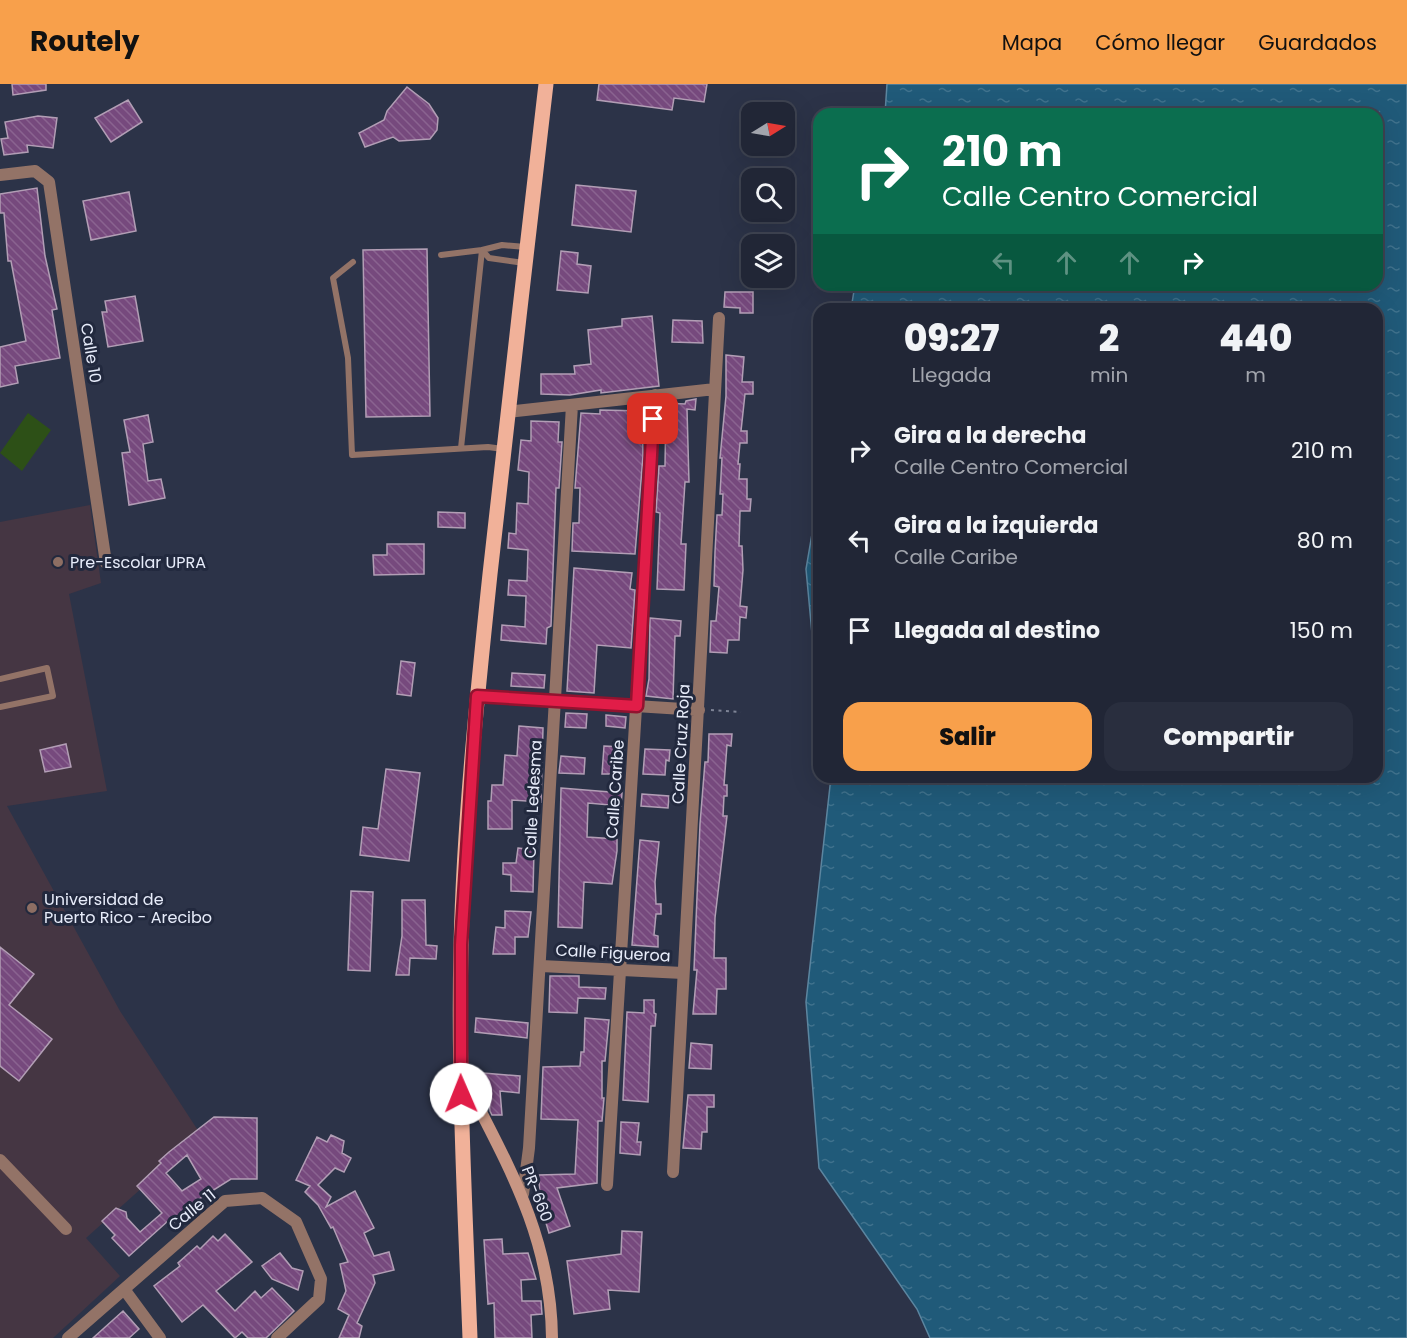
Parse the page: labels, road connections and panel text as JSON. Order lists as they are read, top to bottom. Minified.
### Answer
{"streets":{"street":["Calle 10","Calle Cruz Roja","Calle Caribe","Calle Ledesma","Calle Figueroa","PR-660","Calle 11"]},"crossings":[["Calle Cruz Roja","Calle Figueroa"],["Calle Caribe","Calle Figueroa"],["Calle Ledesma","Calle Figueroa"],["Calle Ledesma","PR-660"]],"places":["Pre-Escolar UPRA","Universidad de Puerto Rico - Arecibo"],"north":"right","page":{"header":"Routely","nav":["Mapa","Cómo llegar","Guardados"],"turn":["210 m","Calle Centro Comercial"],"eta":["09:27","Llegada","2","min","440","m"],"list":[{"name":"Gira a la derecha","note":"Calle Centro Comercial","value":"210 m"},{"name":"Gira a la izquierda","note":"Calle Caribe","value":"80 m"},{"name":"Llegada al destino","value":"150 m"}],"buttons":["Salir","Compartir"]}}
